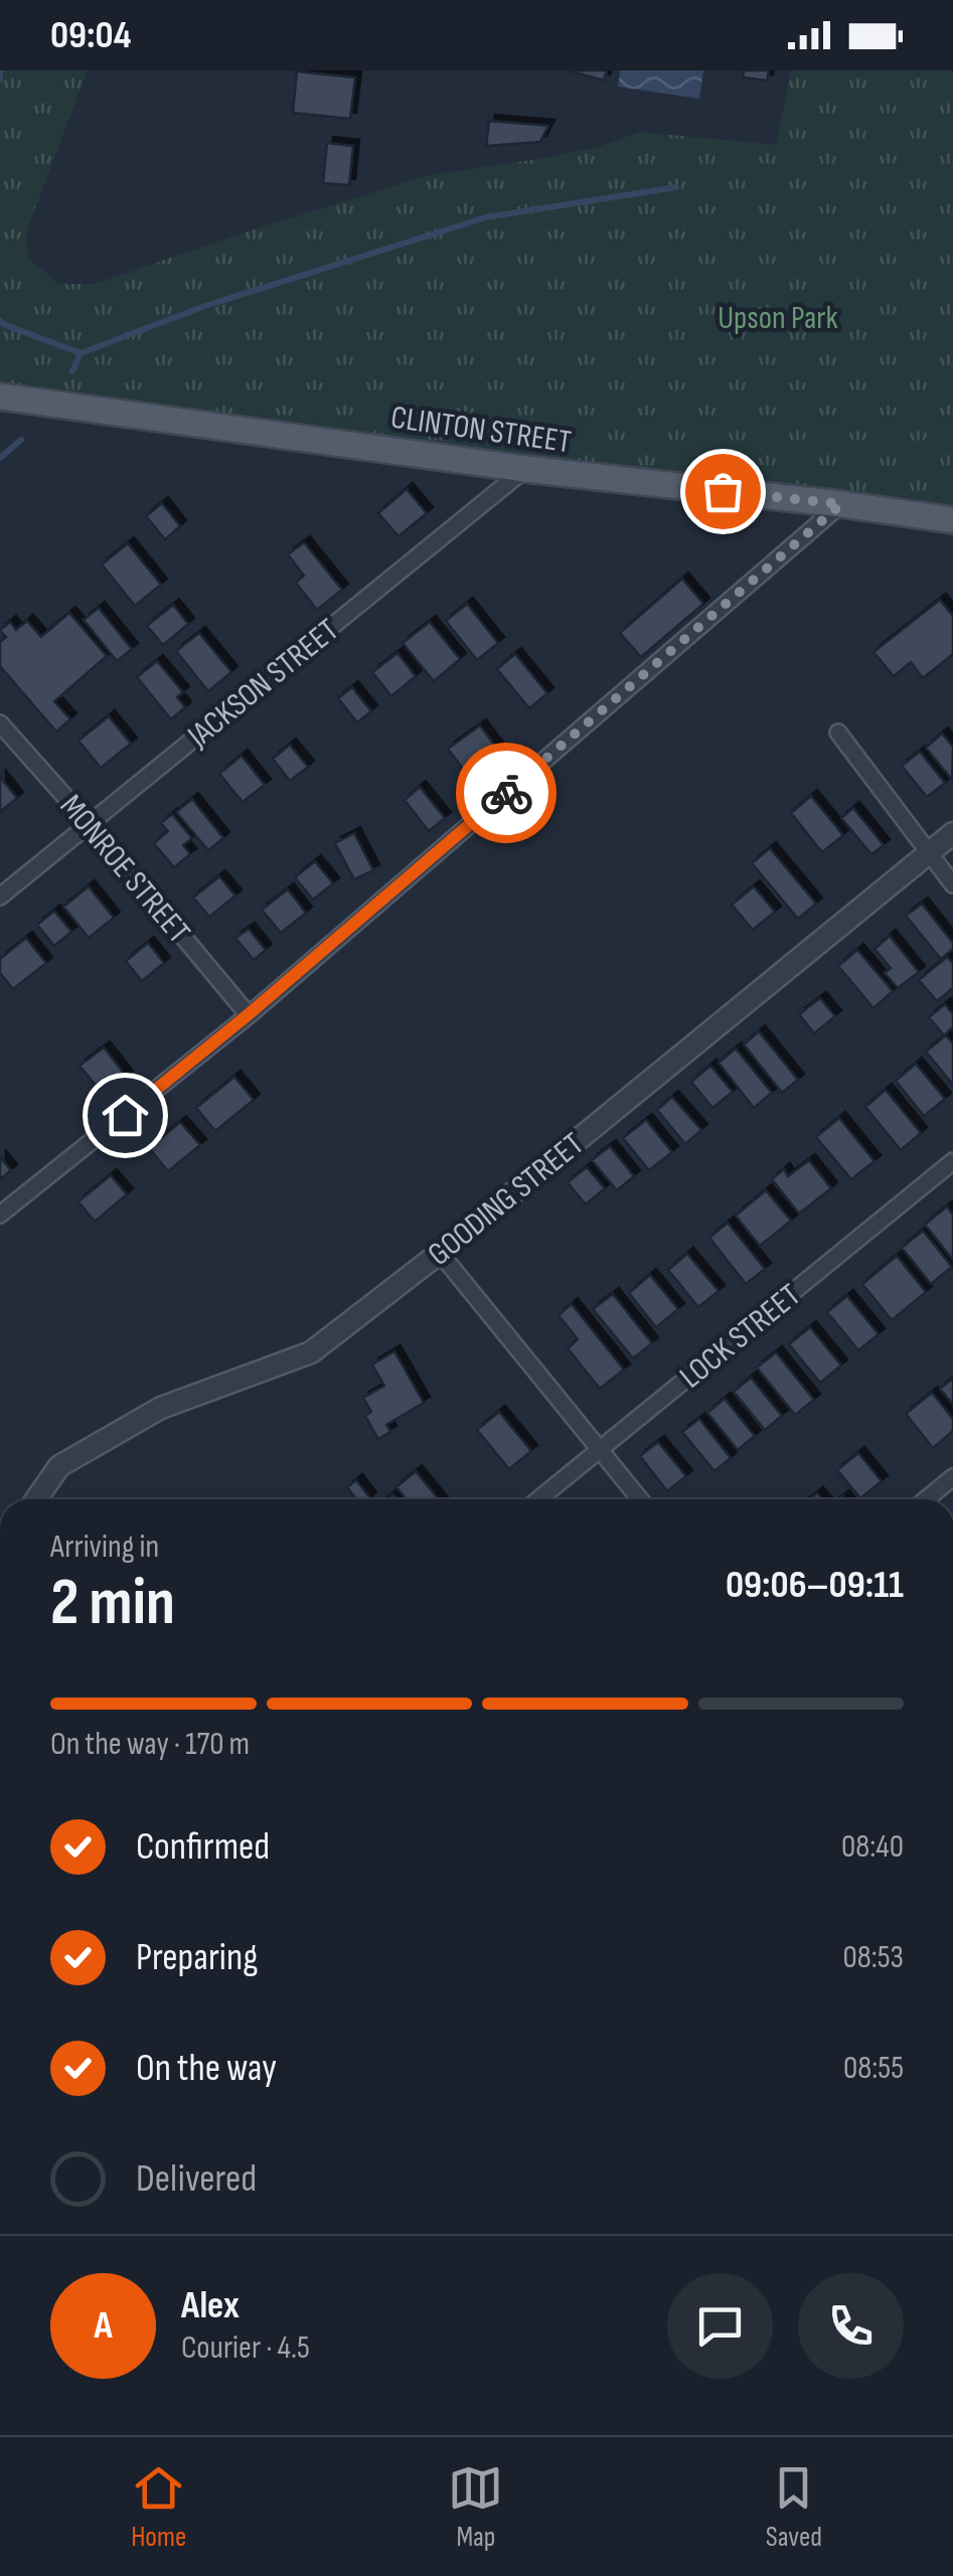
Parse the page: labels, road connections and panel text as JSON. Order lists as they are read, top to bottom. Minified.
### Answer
{"streets":{"main road":["CLINTON STREET"],"street":["JACKSON STREET","MONROE STREET","GOODING STREET","LOCK STREET"]},"crossings":[["CLINTON STREET","JACKSON STREET"],["JACKSON STREET","MONROE STREET"]],"parks":["Upson Park"],"page":{"status":"09:04","heading":["2 min","Arriving in","09:06–09:11"],"panel":["Alex","Courier · 4.5"],"bar":"On the way · 170 m","list":[["Confirmed","08:40"],["Preparing","08:53"],["On the way","08:55"],"Delivered"],"round":"A","tabs":["Home","Map","Saved"]}}
